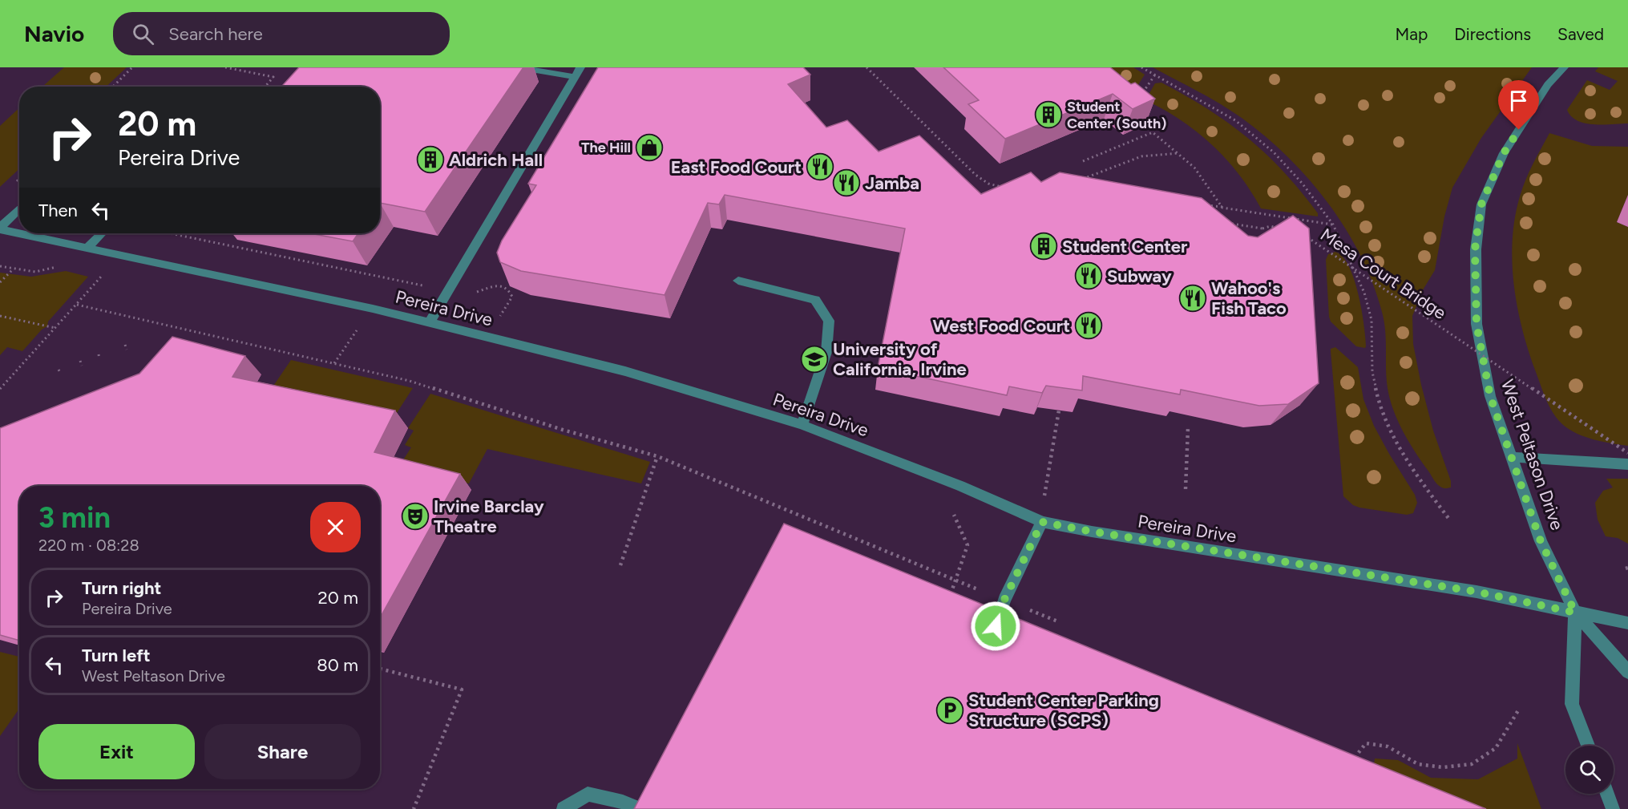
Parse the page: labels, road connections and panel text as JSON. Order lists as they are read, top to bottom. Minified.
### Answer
{"streets":{"street":["Pereira Drive","West Peltason Drive"],"path":["Mesa Court Bridge"]},"crossings":[["Pereira Drive","West Peltason Drive"]],"places":{"building":["Student Center (South)","Aldrich Hall","Student Center"],"shop":["The Hill"],"restaurant":["East Food Court","Jamba","Subway","Wahoo's Fish Taco","West Food Court"],"school or university":["University of California, Irvine"],"theatre":["Irvine Barclay Theatre"],"parking":["Student Center Parking Structure (SCPS)"]},"page":{"header":"Navio","search":"Search here","nav":["Map","Directions","Saved"],"turn":["20 m","Pereira Drive"],"then":"Then","heading":["3 min","220 m · 08:28"],"list":[{"name":"Turn right","note":"Pereira Drive","value":"20 m"},{"name":"Turn left","note":"West Peltason Drive","value":"80 m"}],"buttons":["Exit","Share"]}}
